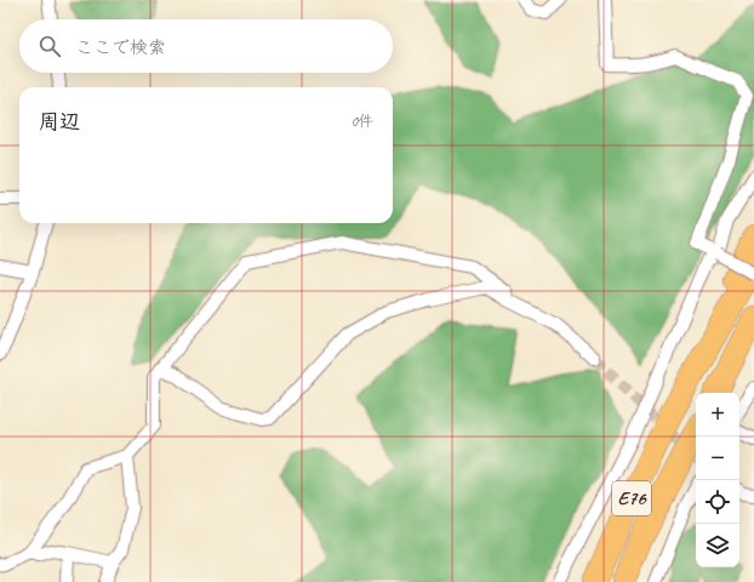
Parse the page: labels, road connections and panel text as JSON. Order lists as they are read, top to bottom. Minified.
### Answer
{"streets":{"highway":["E76"]},"page":{"search":"ここで検索","heading":["周辺","0件"],"map_buttons":["+","−"]}}
